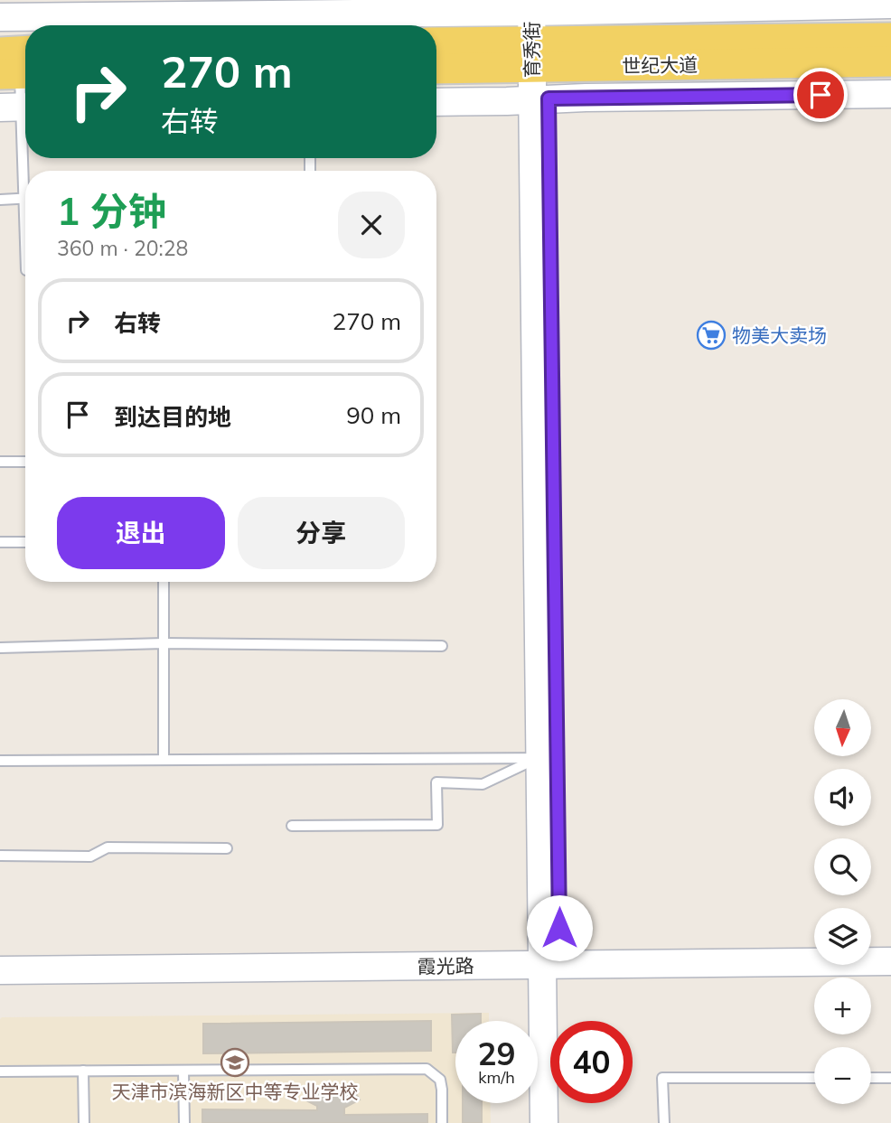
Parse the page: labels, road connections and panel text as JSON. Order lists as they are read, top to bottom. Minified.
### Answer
{"streets":{"main road":["世纪大道"],"street":["育秀街","霞光路"]},"crossings":[["育秀街","世纪大道"],["育秀街","霞光路"]],"places":{"supermarket":["物美大卖场"],"school or university":["天津市滨海新区中等专业学校"]},"north":"bottom","page":{"turn":["270 m","右转"],"heading":["1 分钟","360 m · 20:28"],"list":[{"name":"右转","value":"270 m"},{"name":"到达目的地","value":"90 m"}],"buttons":["退出","分享"],"map_buttons":["+","−"],"speed":"29 km/h","limit":"40"}}
